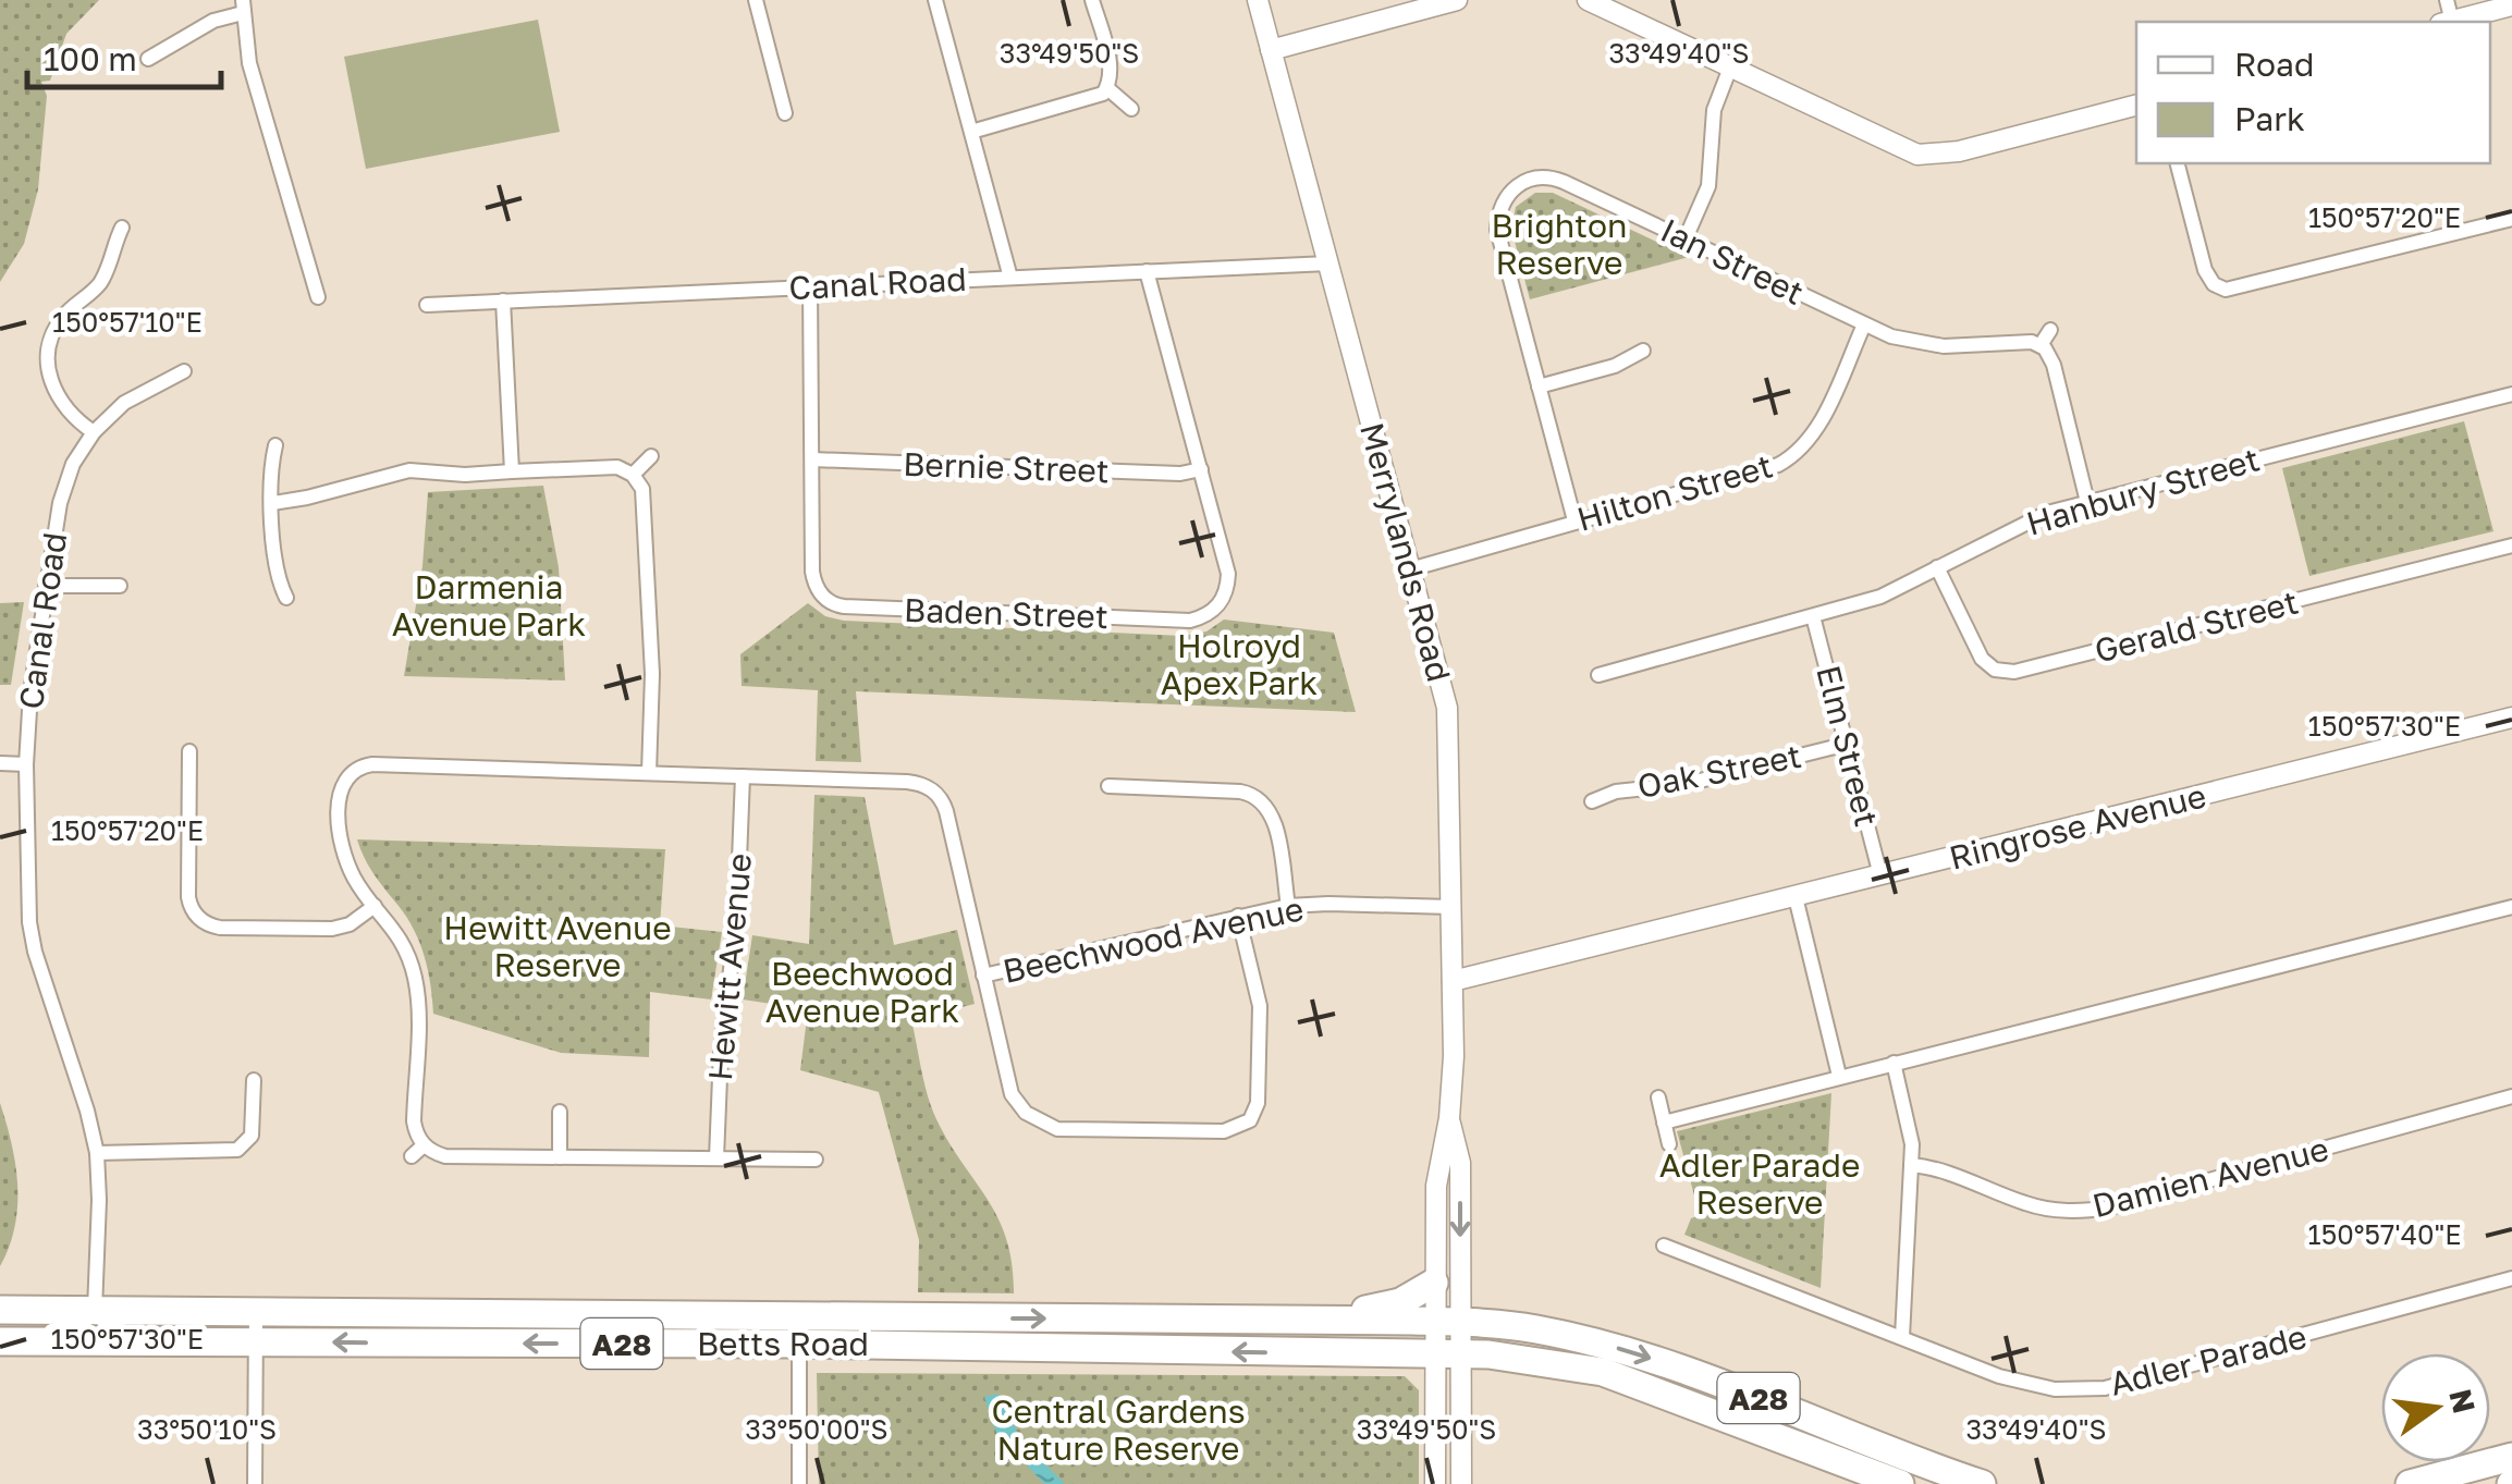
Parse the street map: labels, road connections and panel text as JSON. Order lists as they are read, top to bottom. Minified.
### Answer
{"streets":{"highway":["A28","Betts Road"],"street":["Ian Street","Canal Road","Bernie Street","Hanbury Street","Hilton Street","Merrylands Road","Baden Street","Gerald Street","Elm Street","Oak Street","Ringrose Avenue","Beechwood Avenue","Hewitt Avenue","Damien Avenue","Adler Parade"]},"crossings":[["Ian Street","Hilton Street"],["Canal Road","Merrylands Road"],["Canal Road","Baden Street"],["Canal Road","Betts Road"],["Bernie Street","Baden Street"],["Hanbury Street","Gerald Street"],["Hanbury Street","Elm Street"],["Hilton Street","Merrylands Road"],["Merrylands Road","Ringrose Avenue"],["Merrylands Road","Beechwood Avenue"],["Merrylands Road","A28"],["Merrylands Road","Betts Road"],["Elm Street","Oak Street"],["Elm Street","Ringrose Avenue"],["Beechwood Avenue","Hewitt Avenue"],["A28","Betts Road"]],"parks":["Brighton Reserve","Darmenia Avenue Park","Holroyd Apex Park","Hewitt Avenue Reserve","Beechwood Avenue Park","Adler Parade Reserve","Central Gardens Nature Reserve"],"legend":["Road","Park"],"scale_bar":"100 m","north":"right","coordinates":["33°49'50\"S","33°49'40\"S","150°57'20\"E","150°57'10\"E","150°57'30\"E","150°57'40\"E","33°50'10\"S","33°50'00\"S"]}
